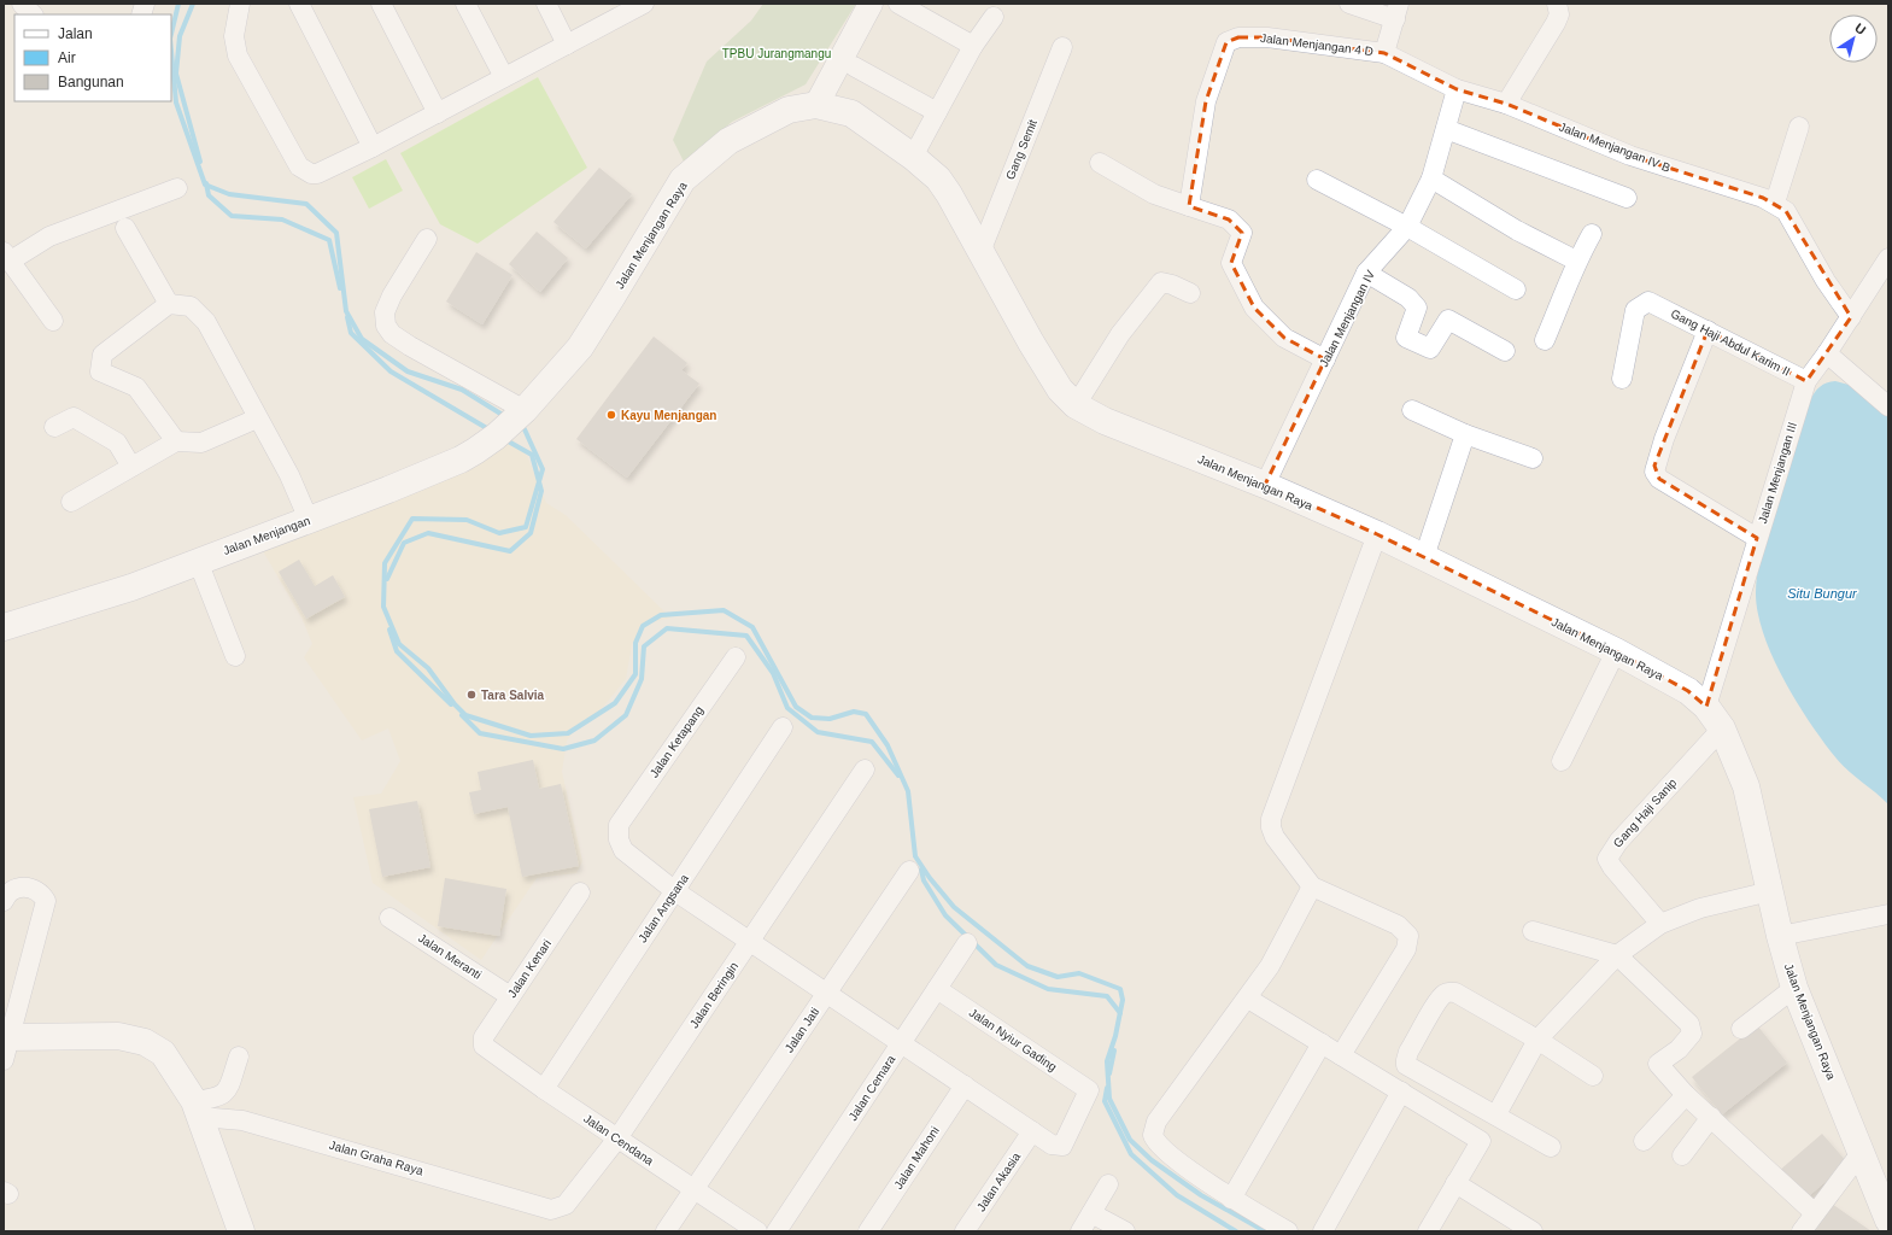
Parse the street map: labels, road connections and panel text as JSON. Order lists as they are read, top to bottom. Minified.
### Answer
{"streets":{"main road":["Jalan Menjangan Raya","Jalan Menjangan"],"street":["Jalan Menjangan 4 D","Jalan Menjangan IV B","Gang Semit","Jalan Menjangan IV","Gang Haji Abdul Karim II","Jalan Menjangan III","Jalan Ketapang","Gang Haji Sanip","Jalan Angsana","Jalan Meranti","Jalan Kenari","Jalan Beringin","Jalan Jati","Jalan Nyiur Gading","Jalan Cemara","Jalan Cendana","Jalan Graha Raya","Jalan Mahoni","Jalan Akasia"]},"crossings":[["Jalan Menjangan IV B","Jalan Menjangan IV"],["Gang Semit","Jalan Menjangan Raya"],["Jalan Menjangan Raya","Jalan Menjangan IV"],["Jalan Menjangan Raya","Jalan Menjangan III"],["Jalan Menjangan Raya","Jalan Menjangan"],["Jalan Menjangan Raya","Gang Haji Sanip"],["Gang Haji Abdul Karim II","Jalan Menjangan III"],["Jalan Ketapang","Jalan Angsana"],["Jalan Angsana","Jalan Cendana"],["Jalan Meranti","Jalan Kenari"],["Jalan Kenari","Jalan Cendana"],["Jalan Beringin","Jalan Cendana"],["Jalan Beringin","Jalan Graha Raya"],["Jalan Jati","Jalan Cendana"],["Jalan Nyiur Gading","Jalan Cemara"],["Jalan Nyiur Gading","Jalan Akasia"]],"water":["Situ Bungur"],"parks":["TPBU Jurangmangu"],"places":["Kayu Menjangan","Tara Salvia"],"legend":["Jalan","Air","Bangunan"],"north":"top right"}
